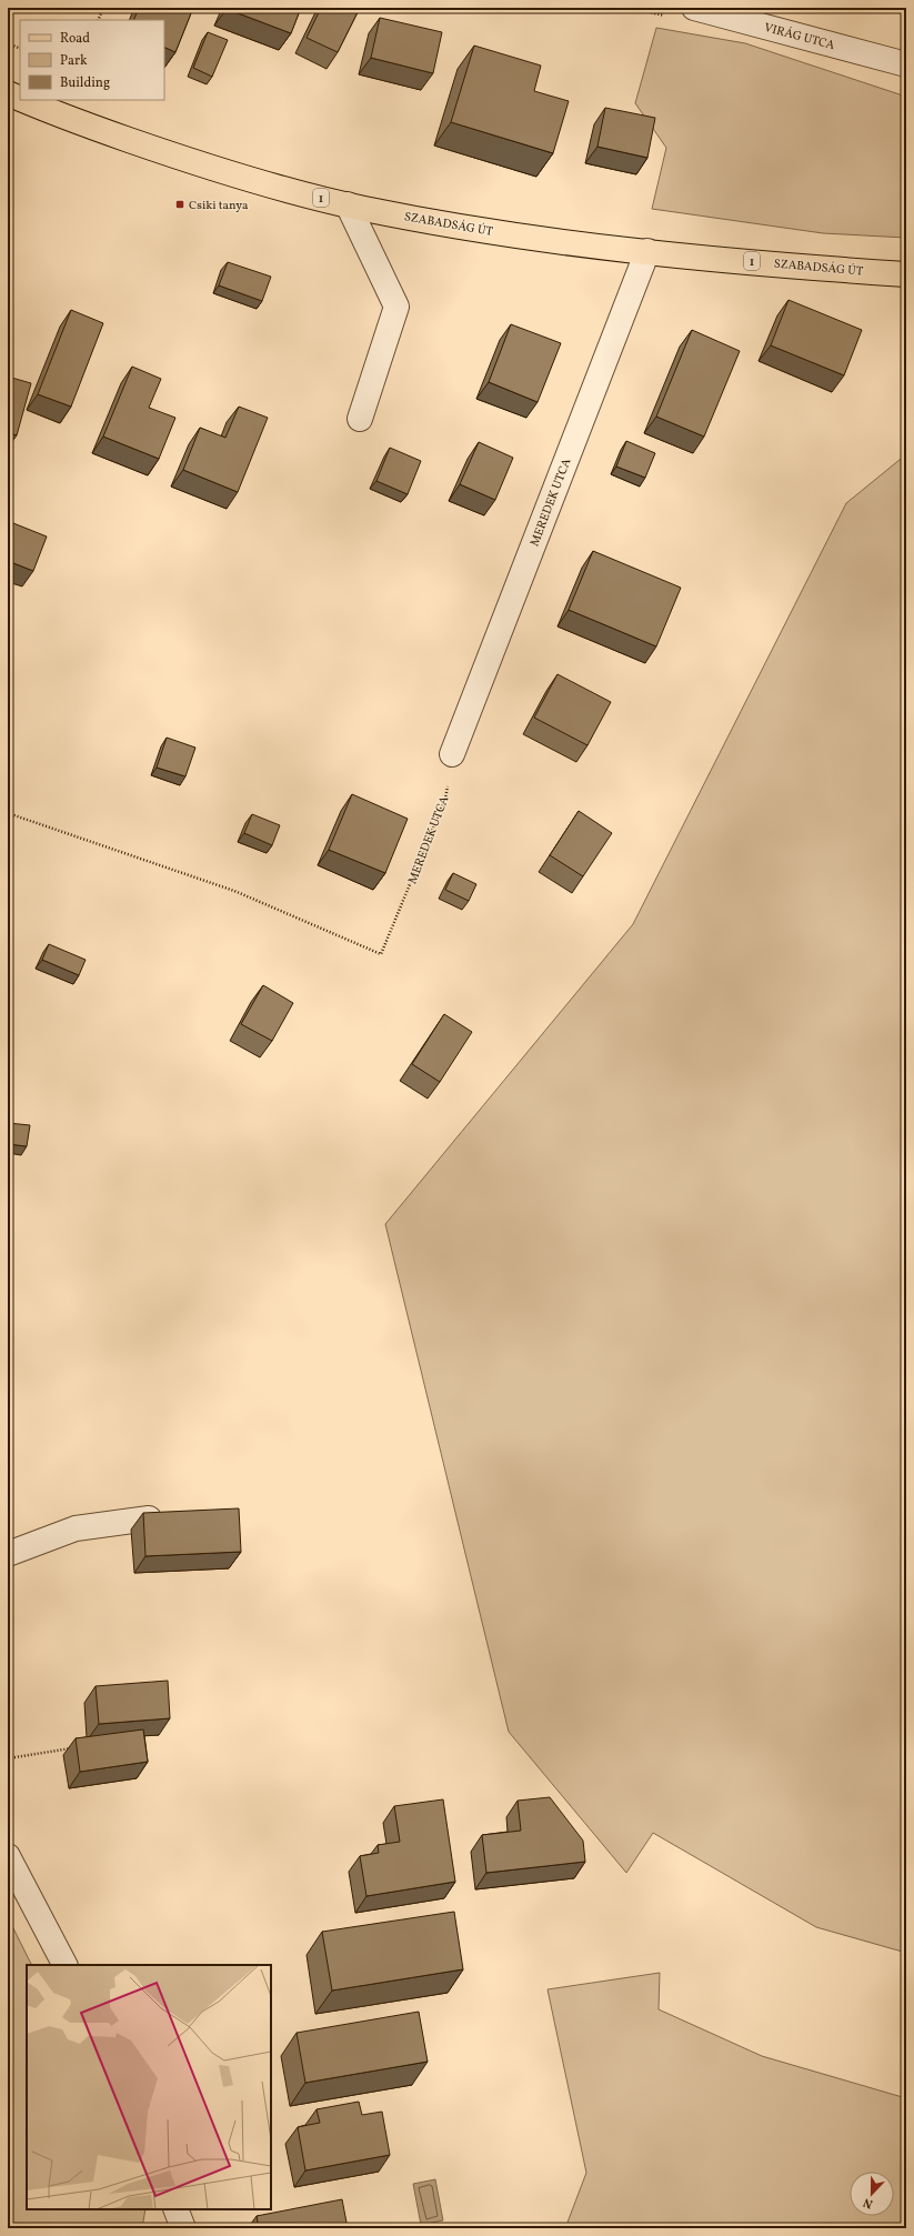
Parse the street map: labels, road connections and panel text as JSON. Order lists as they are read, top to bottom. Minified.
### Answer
{"streets":{"main road":["1","SZABADSÁG ÚT"],"street":["VIRÁG UTCA","MEREDEK UTCA"]},"crossings":[["SZABADSÁG ÚT","MEREDEK UTCA"]],"places":{"transit":["Csiki tanya"]},"legend":["Road","Park","Building"],"north":"bottom"}
